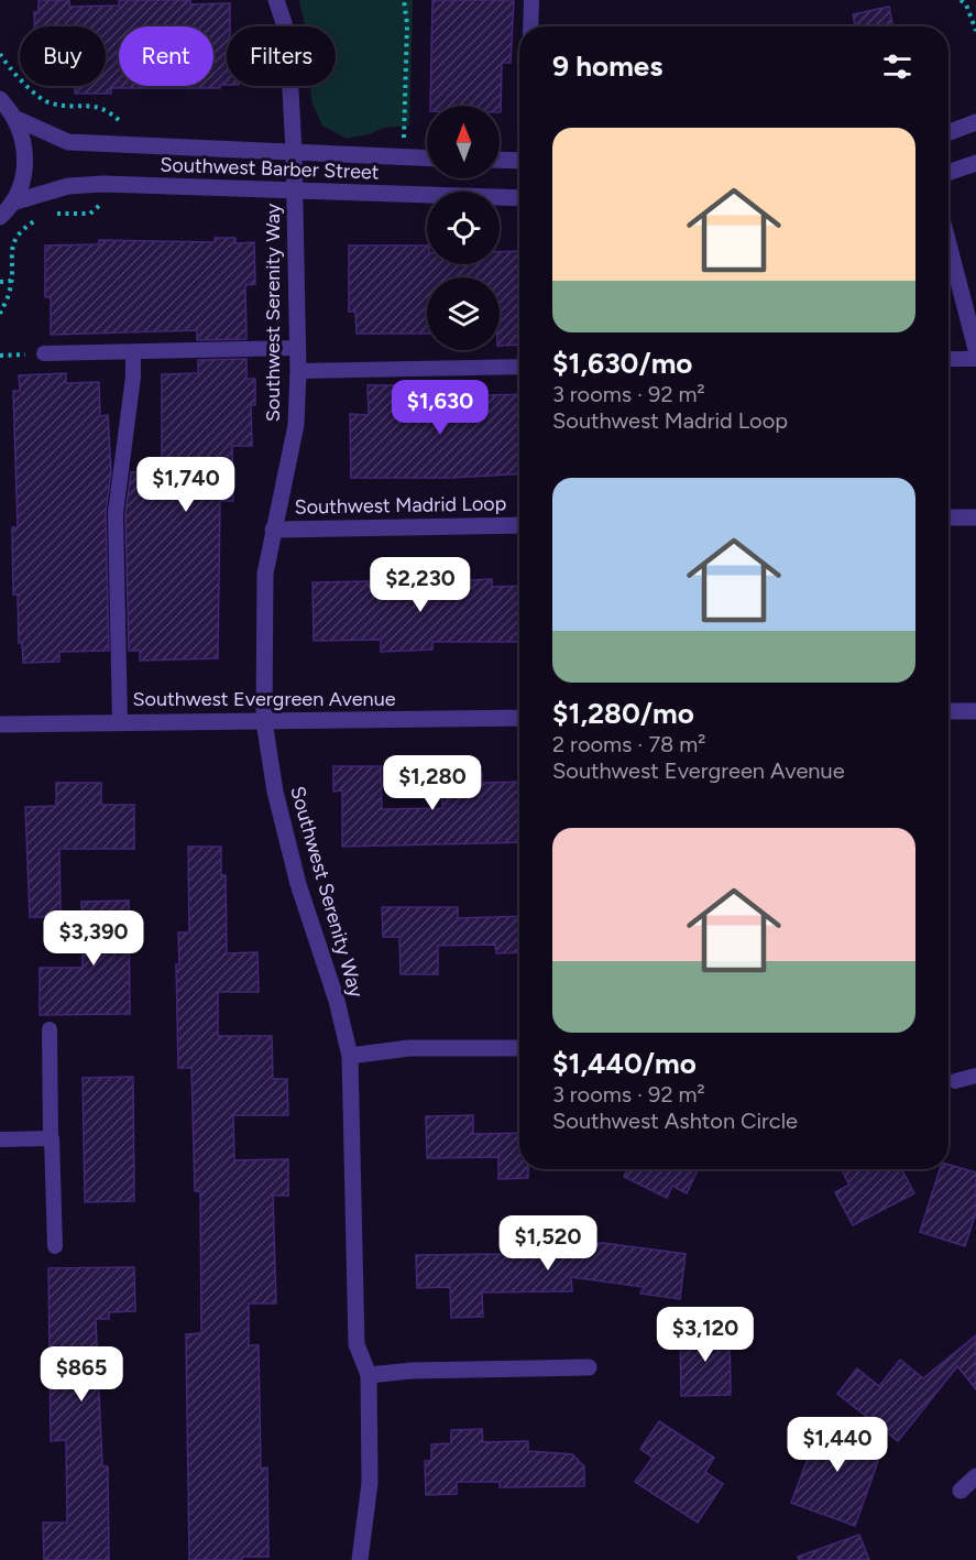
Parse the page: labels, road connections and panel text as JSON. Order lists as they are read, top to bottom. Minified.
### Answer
{"streets":{"street":["Southwest Barber Street","Southwest Serenity Way","Southwest Madrid Loop","Southwest Evergreen Avenue"]},"crossings":[["Southwest Barber Street","Southwest Serenity Way"],["Southwest Serenity Way","Southwest Madrid Loop"],["Southwest Serenity Way","Southwest Evergreen Avenue"]],"north":"top","page":{"chip":["Buy","Rent","Filters"],"heading":"9 homes","list":[{"name":"$1,630/mo","note":"3 rooms · 92 m² · Southwest Madrid Loop"},{"name":"$1,280/mo","note":"2 rooms · 78 m² · Southwest Evergreen Avenue"},{"name":"$1,440/mo","note":"3 rooms · 92 m² · Southwest Ashton Circle"}],"price":["$1,630","$1,740","$2,230","$1,280","$3,390","$1,520","$3,120","$865","$1,440"]}}
